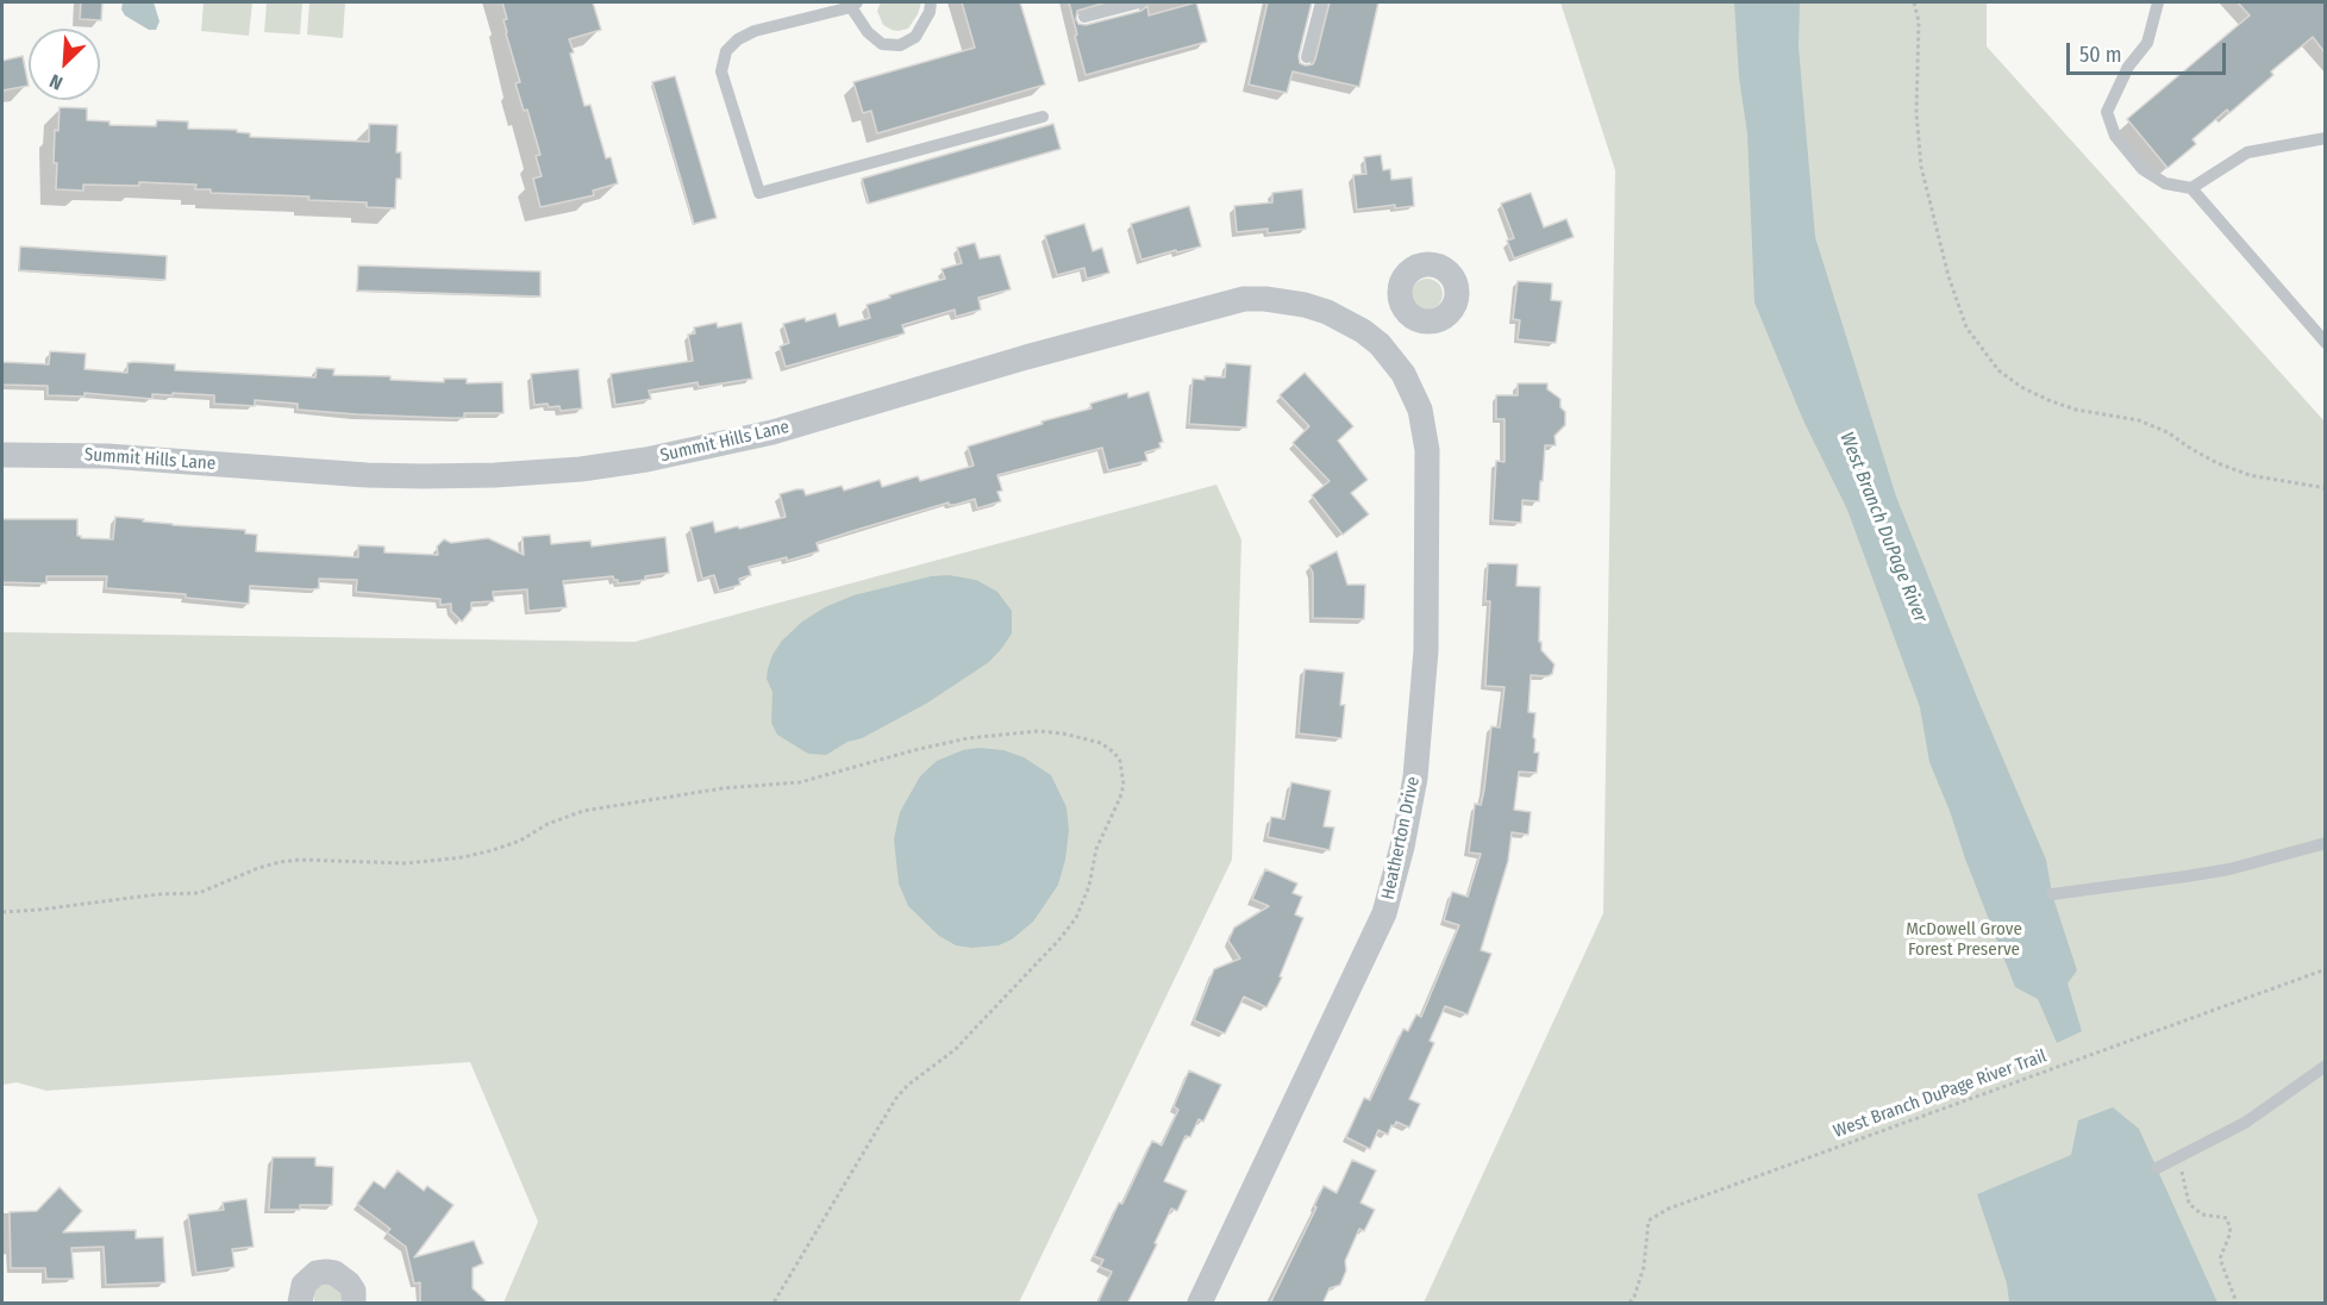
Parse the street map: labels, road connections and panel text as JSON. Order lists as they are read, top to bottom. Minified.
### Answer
{"streets":{"street":["Summit Hills Lane","Heatherton Drive"],"path":["West Branch DuPage River Trail"]},"crossings":[["Summit Hills Lane","Heatherton Drive"]],"water":["West Branch DuPage River"],"parks":["McDowell Grove Forest Preserve"],"scale_bar":"50 m","north":"bottom left"}
